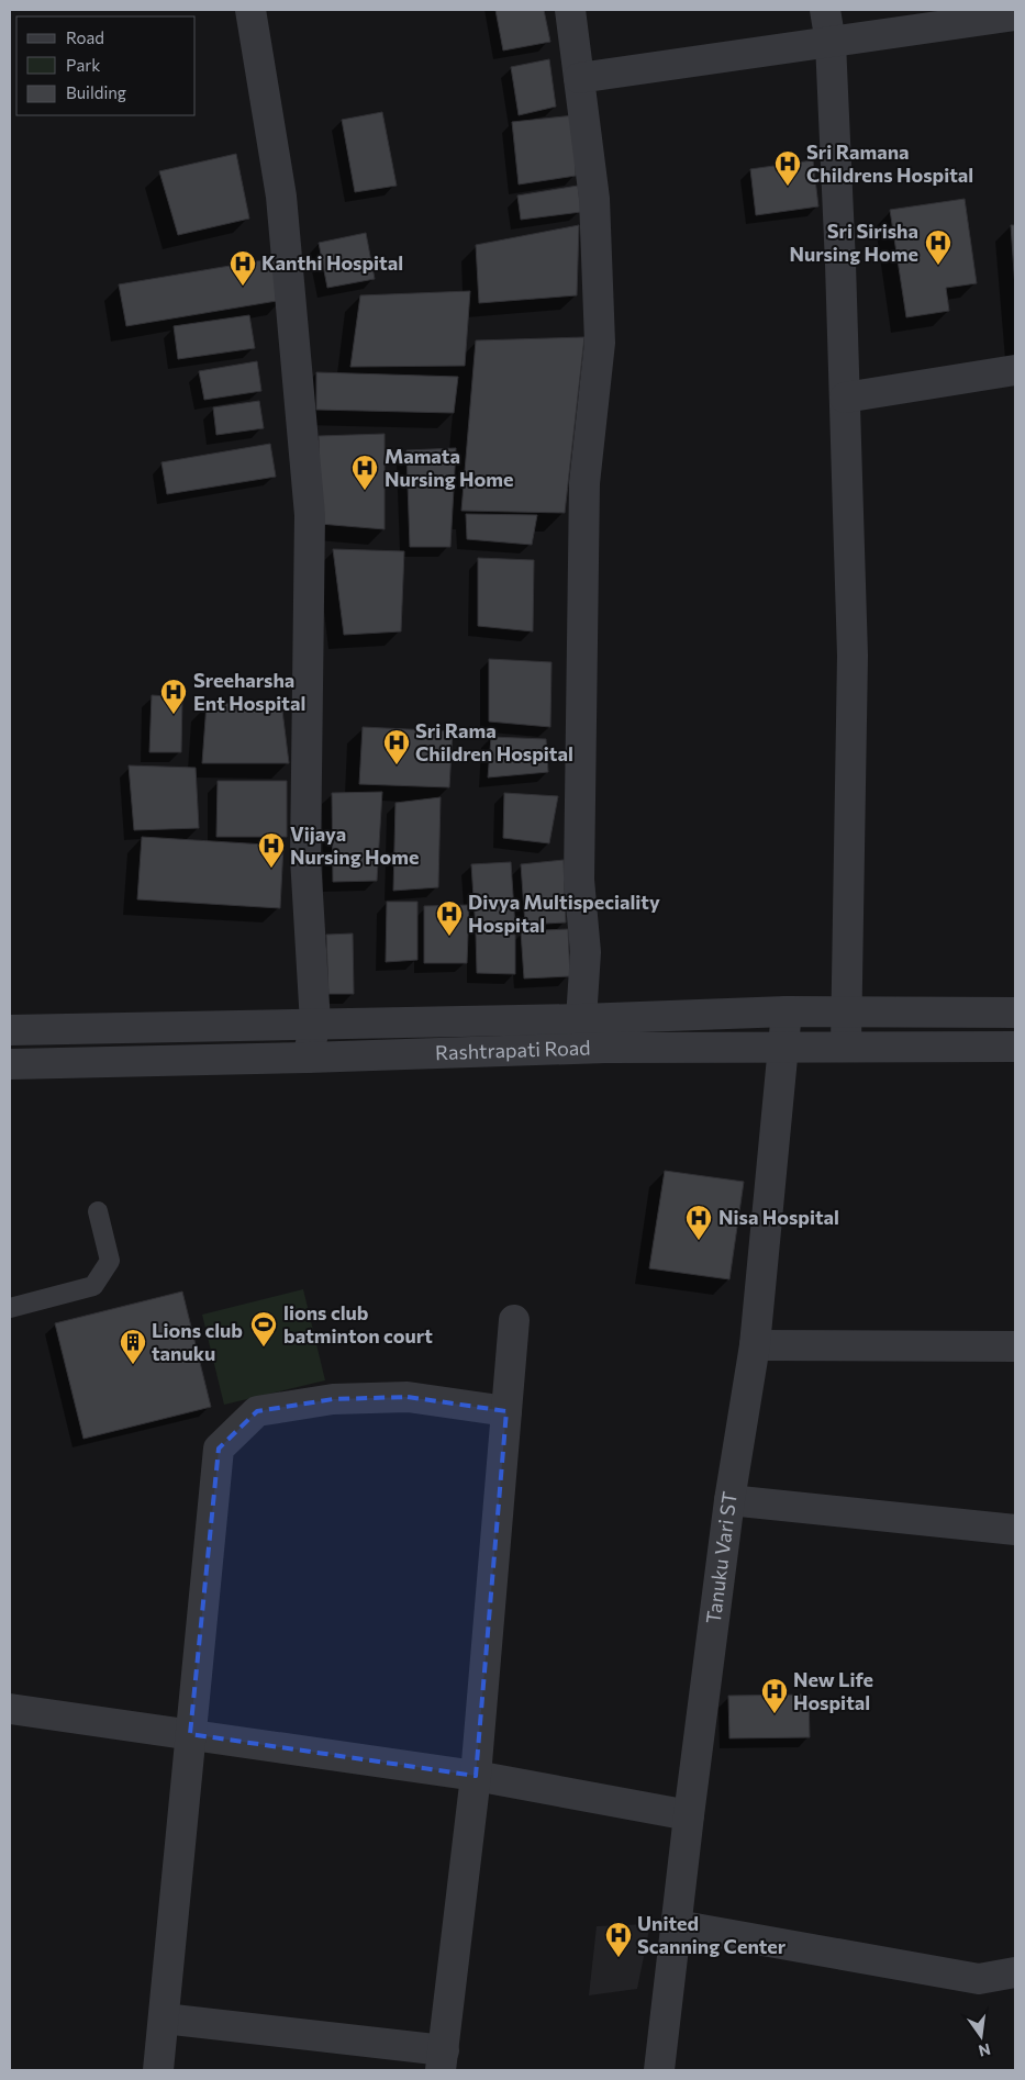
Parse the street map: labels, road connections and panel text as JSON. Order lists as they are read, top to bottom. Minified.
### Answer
{"streets":{"street":["Rashtrapati Road","Tanuku Vari ST"]},"crossings":[["Rashtrapati Road","Tanuku Vari ST"]],"places":{"hospital":["Sri Ramana Childrens Hospital","Sri Sirisha Nursing Home","Kanthi Hospital","Mamata Nursing Home","Sreeharsha Ent Hospital","Sri Rama Children Hospital","Vijaya Nursing Home","Divya Multispeciality Hospital","Nisa Hospital","New Life Hospital","United Scanning Center"],"sports":["lions club batminton court"],"building":["Lions club tanuku"]},"legend":["Road","Park","Building"],"north":"bottom"}
